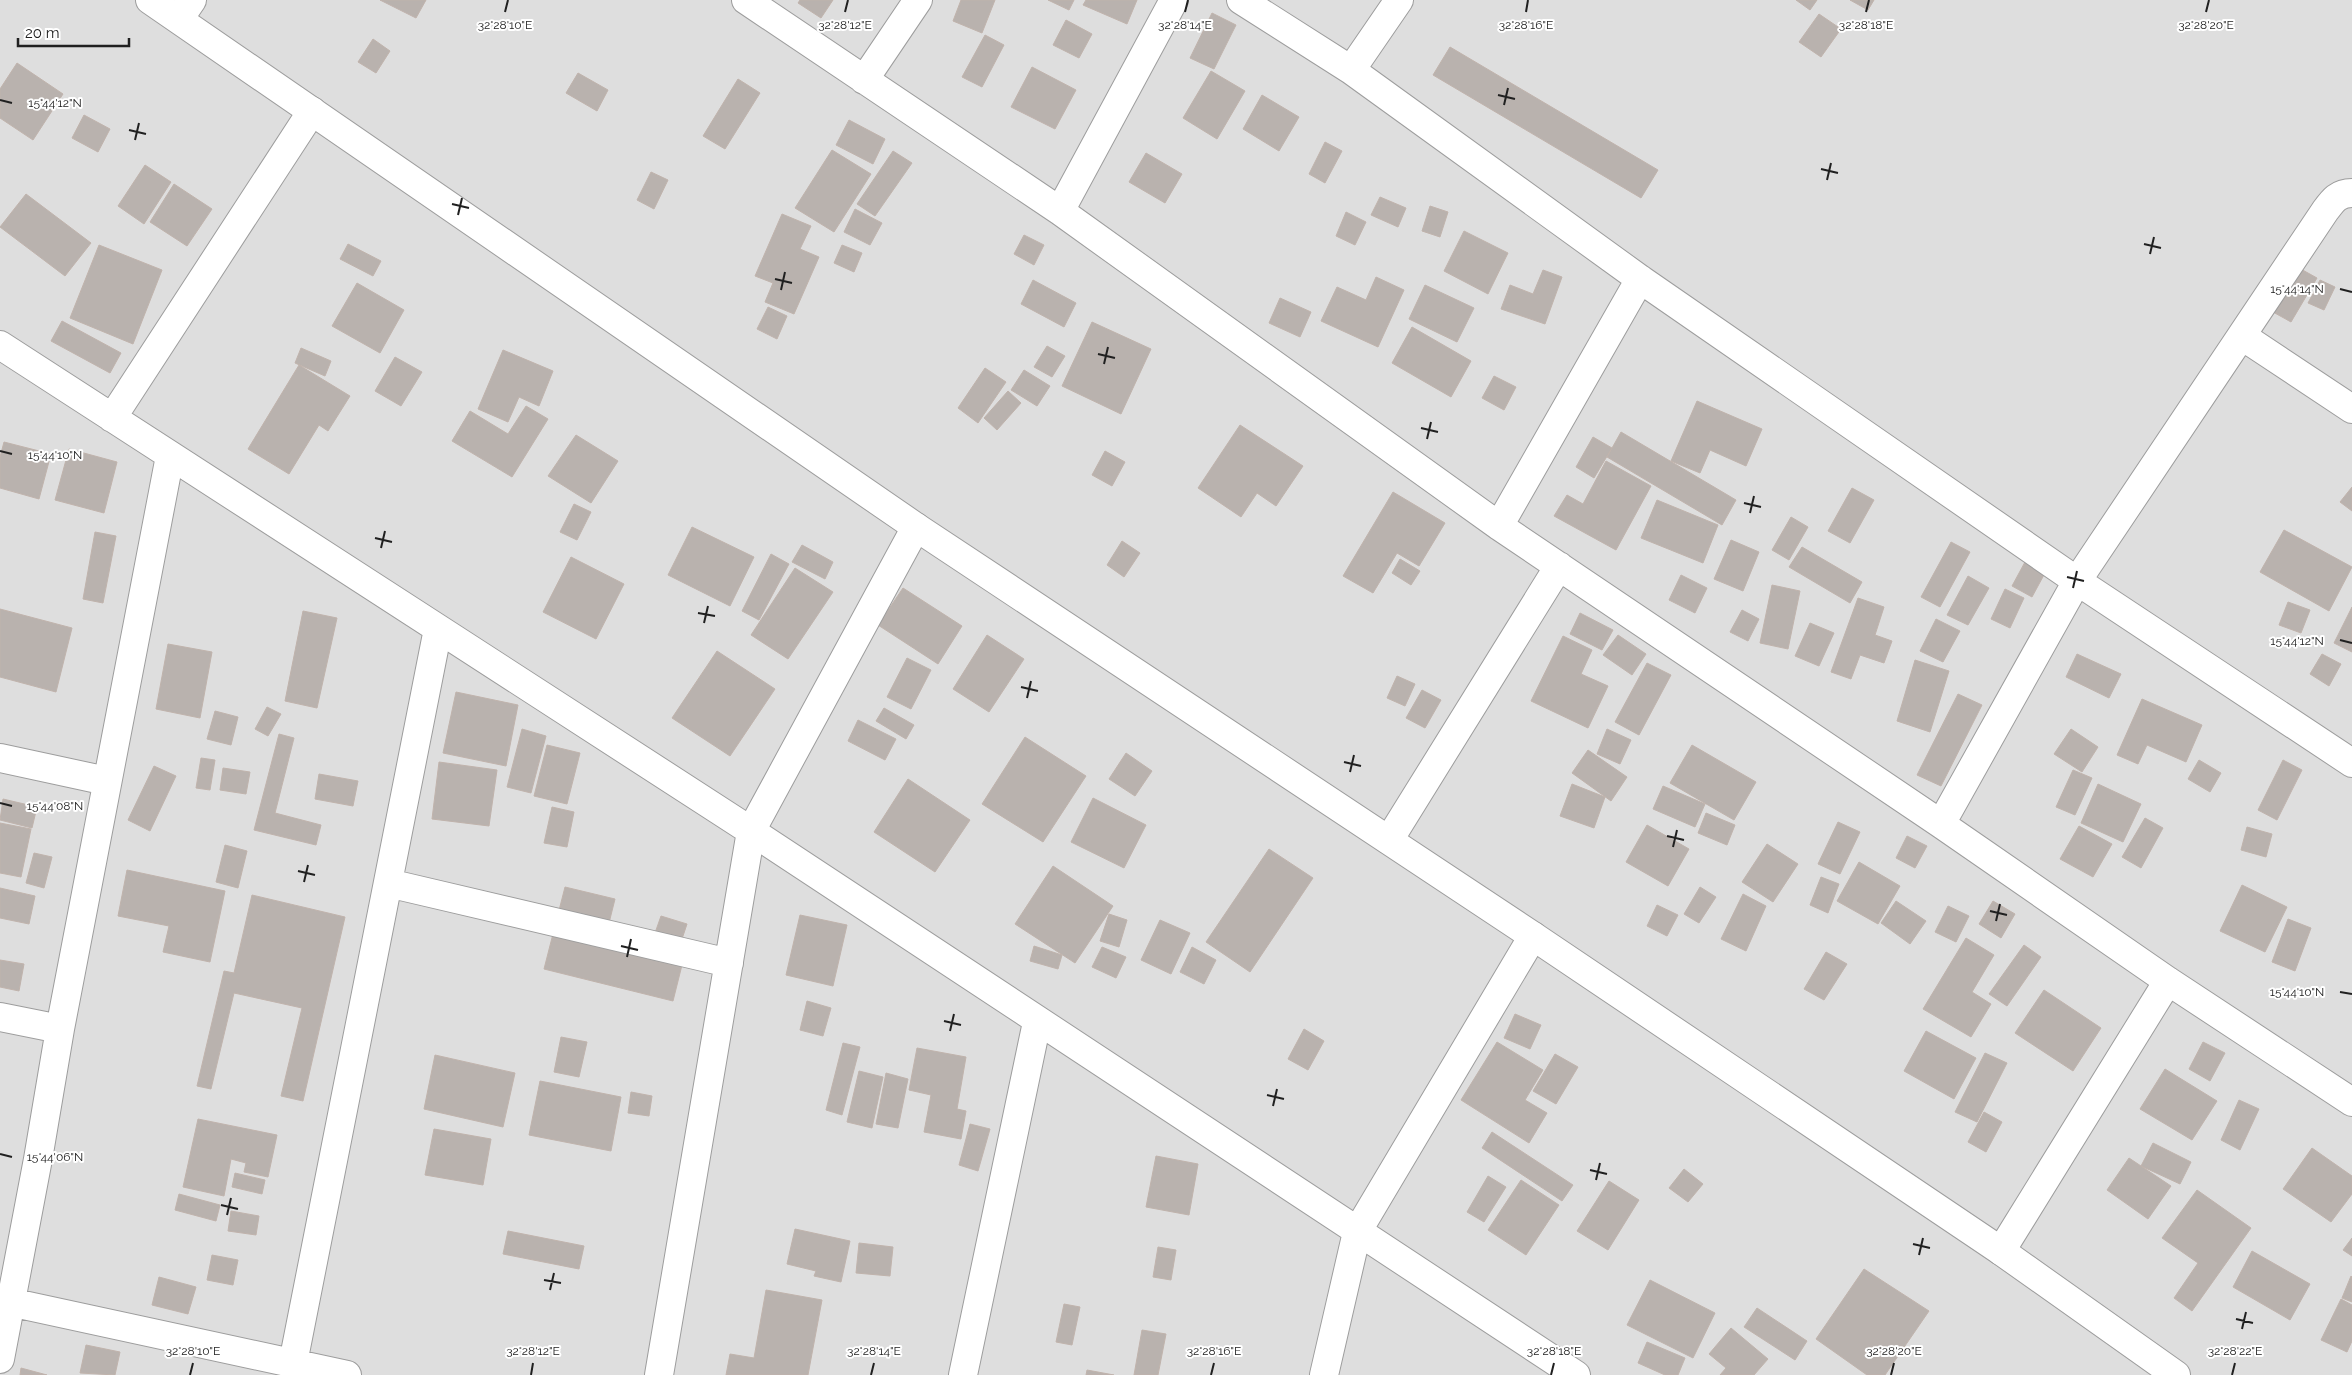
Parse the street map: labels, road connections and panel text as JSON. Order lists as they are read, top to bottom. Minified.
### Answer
{"scale_bar":"20 m","coordinates":["32°28'10\"E","32°28'12\"E","32°28'14\"E","32°28'16\"E","32°28'18\"E","32°28'20\"E","15°44'12\"N","15°44'14\"N","15°44'10\"N","15°44'08\"N","15°44'06\"N","32°28'22\"E"]}
